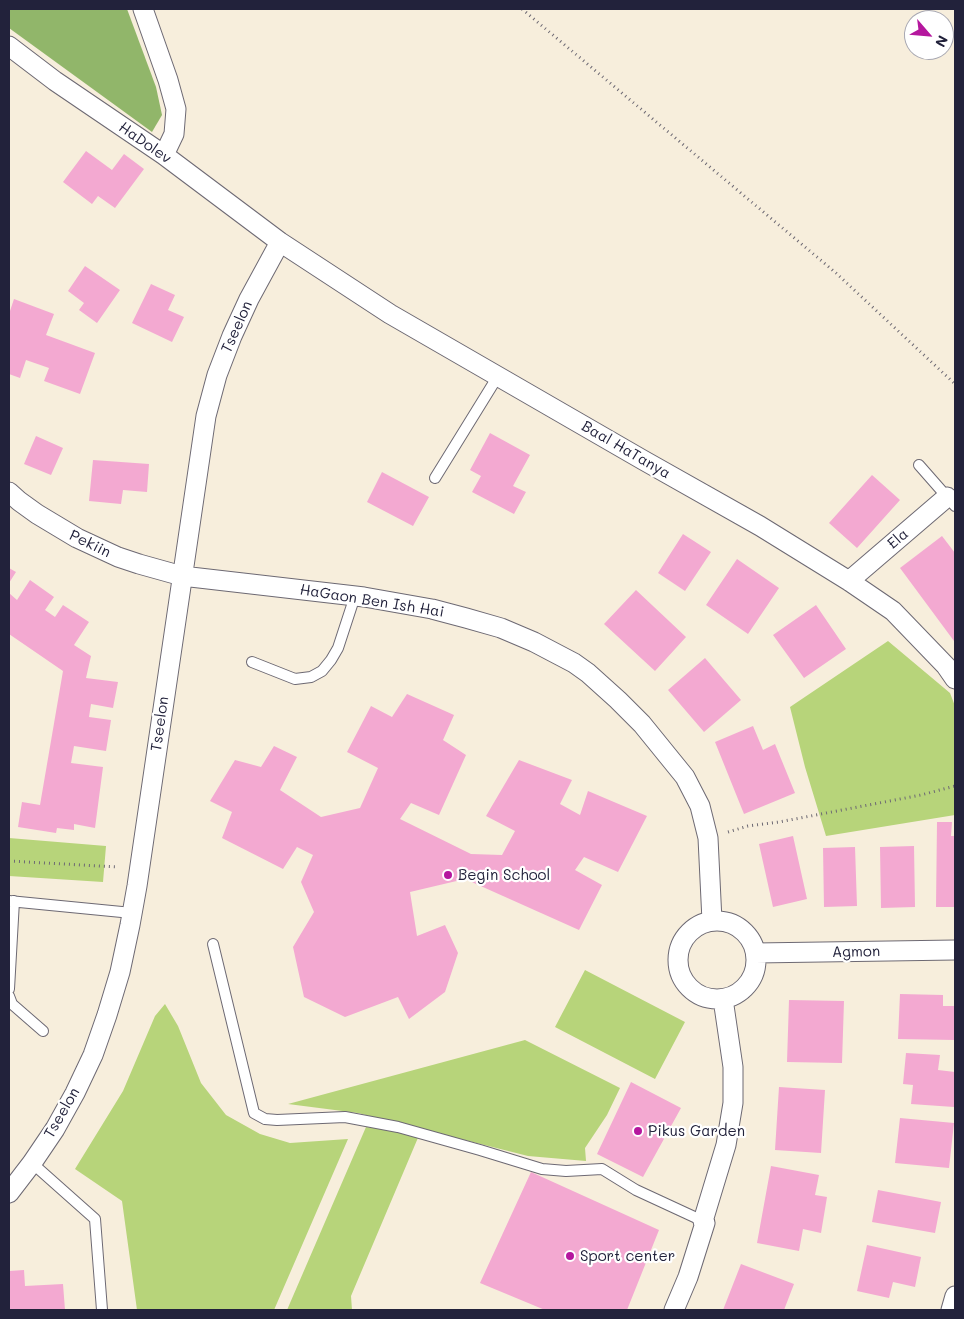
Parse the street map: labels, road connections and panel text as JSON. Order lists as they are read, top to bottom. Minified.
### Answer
{"streets":{"street":["HaDolev","Tseelon","Baal HaTanya","Ela","Pekiin","HaGaon Ben Ish Hai","Agmon"]},"crossings":[["HaDolev","Tseelon"],["HaDolev","Baal HaTanya"],["Tseelon","Baal HaTanya"],["Tseelon","Pekiin"],["Tseelon","HaGaon Ben Ish Hai"],["Baal HaTanya","Ela"],["Pekiin","HaGaon Ben Ish Hai"],["HaGaon Ben Ish Hai","Agmon"]],"places":["Begin School","Pikus Garden","Sport center"],"north":"bottom right"}
